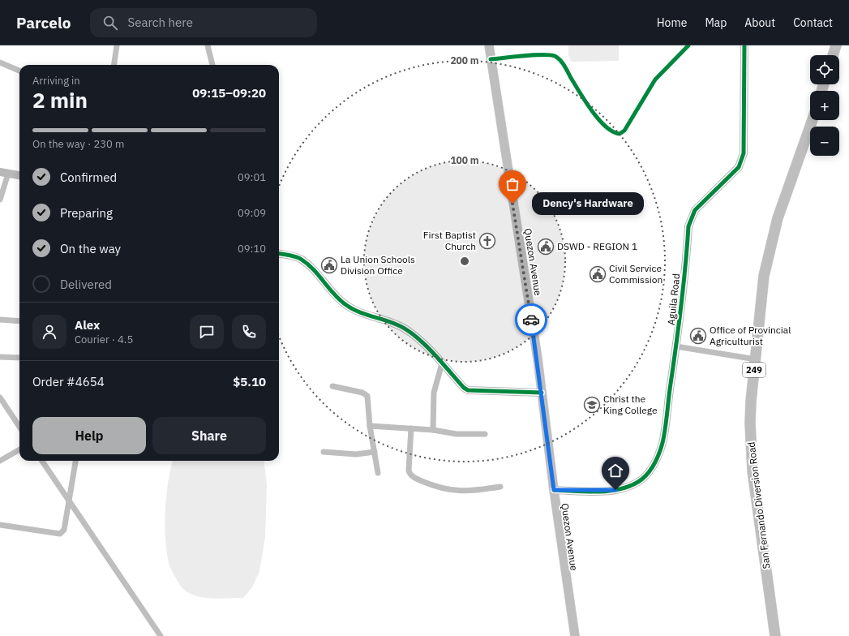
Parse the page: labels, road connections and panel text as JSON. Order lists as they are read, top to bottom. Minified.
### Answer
{"streets":{"highway":["249","San Fernando Diversion Road"],"main road":["Quezon Avenue"],"street":["Aguila Road"]},"crossings":[["Quezon Avenue","Aguila Road"]],"places":{"other":["Dency's Hardware"],"church":["First Baptist Church"],"public building":["DSWD - REGION 1","La Union Schools Division Office","Civil Service Commission","Office of Provincial Agriculturist"],"school or university":["Christ the King College"]},"page":{"header":"Parcelo","search":"Search here","nav":["Home","Map","About","Contact"],"map_buttons":["+","−"],"heading":["2 min","Arriving in","09:15–09:20"],"panel":["Alex","Courier · 4.5","Order #4654","$5.10"],"bar":"On the way · 230 m","list":[["Confirmed","09:01"],["Preparing","09:09"],["On the way","09:10"],"Delivered"],"bubble":"Dency's Hardware","buttons":["Help","Share"]},"rings":["200 m","100 m"]}
